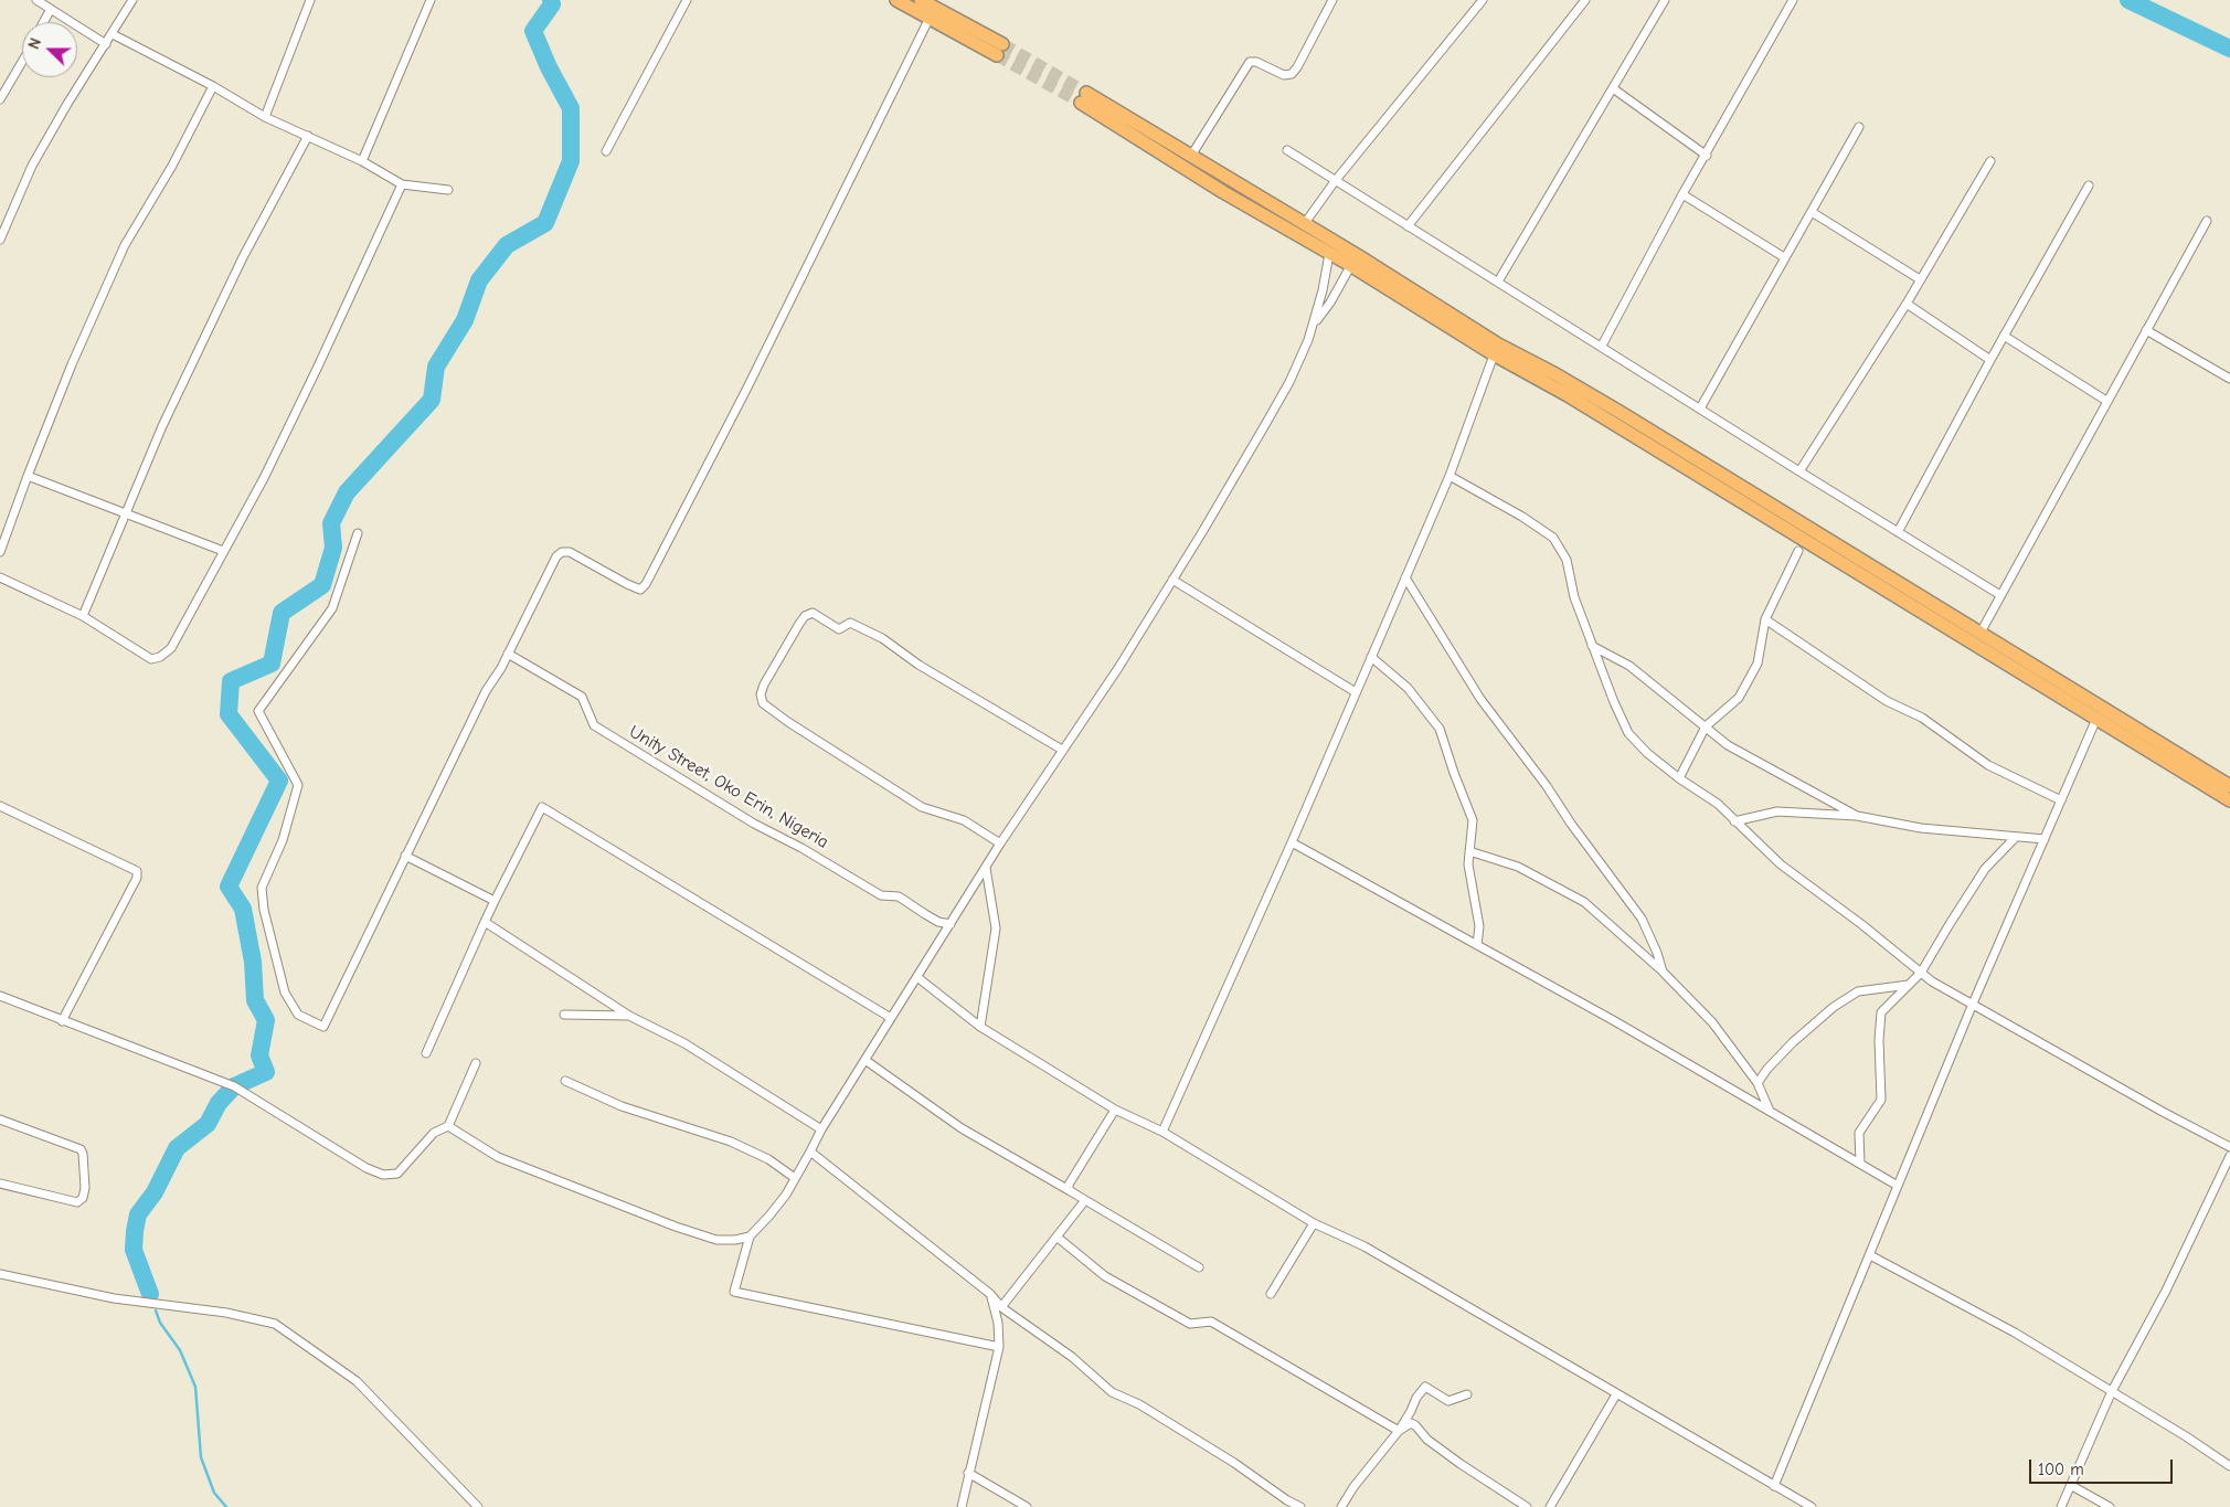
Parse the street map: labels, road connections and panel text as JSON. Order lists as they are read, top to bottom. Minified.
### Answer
{"streets":{"street":["Unity Street, Oko Erin, Nigeria"]},"scale_bar":"100 m","north":"left"}
